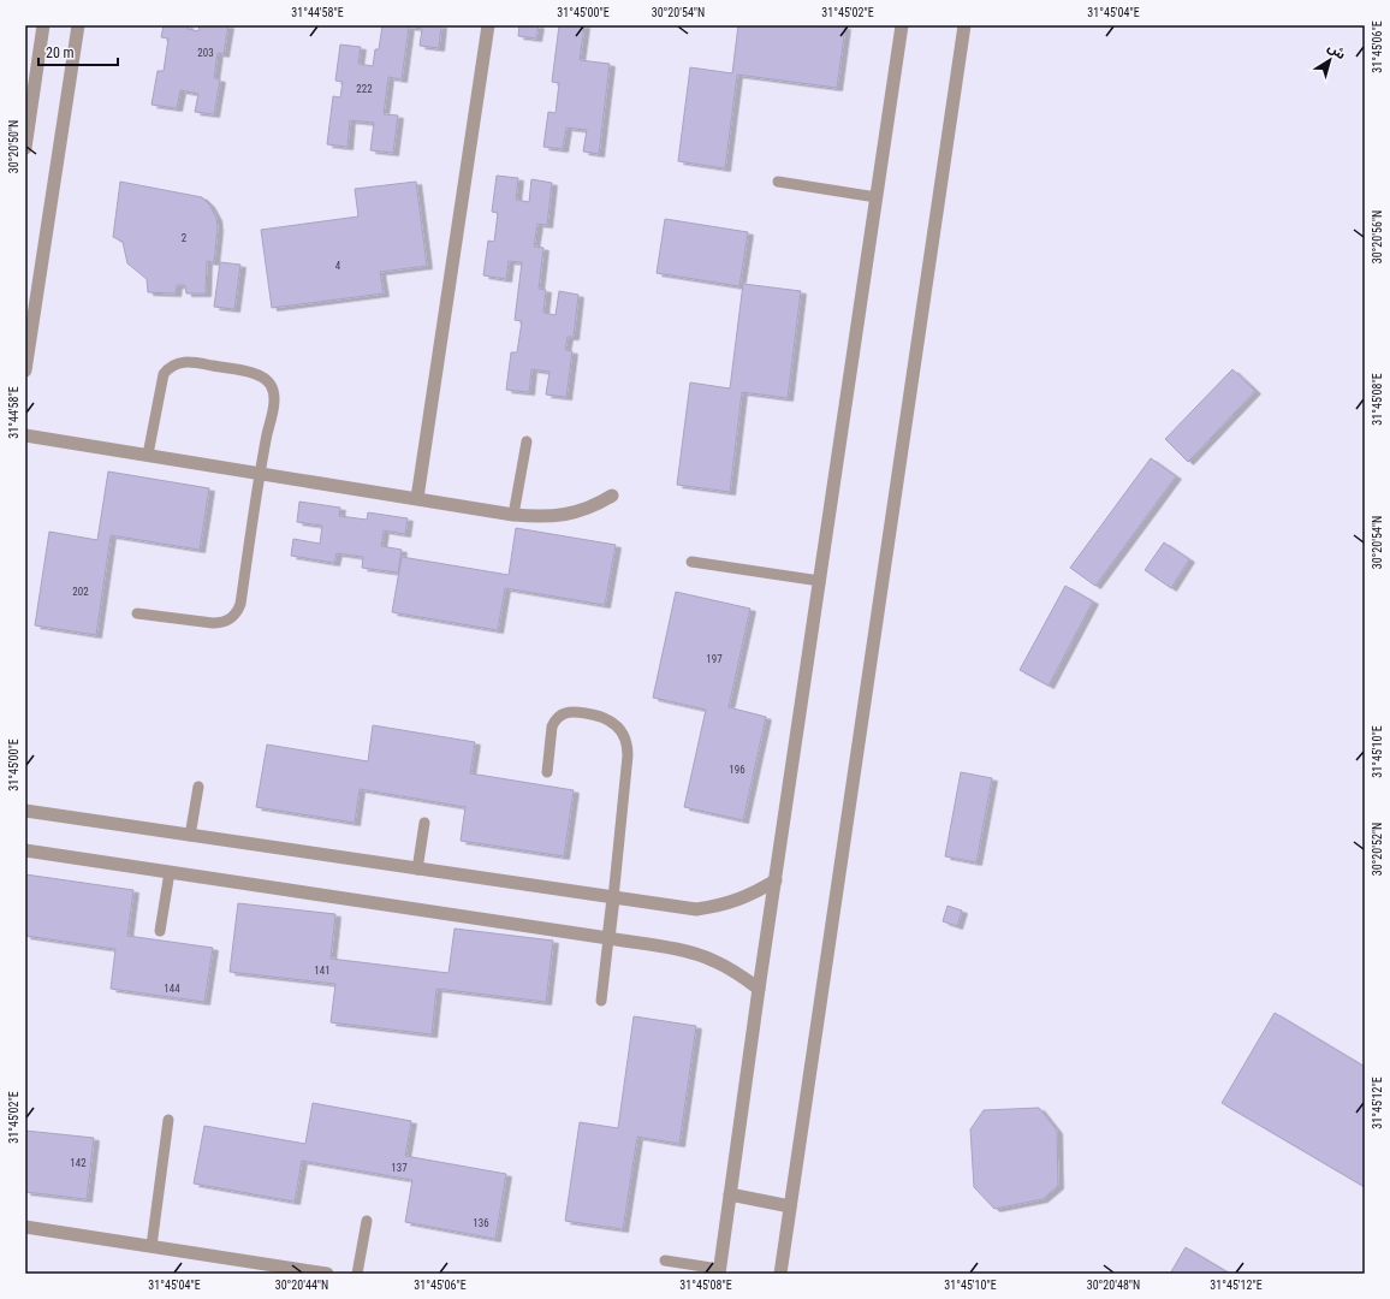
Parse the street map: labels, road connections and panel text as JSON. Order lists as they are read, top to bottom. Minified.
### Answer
{"house_numbers":["203","222","2","4","202","197","196","141","144","142","137","136"],"scale_bar":"20 m","north":"top right","coordinates":["31°44'58\"E","31°45'00\"E","30°20'54\"N","31°45'02\"E","31°45'04\"E","31°45'06\"E","30°20'50\"N","30°20'56\"N","31°45'08\"E","31°45'10\"E","30°20'52\"N","31°45'12\"E","30°20'44\"N","30°20'48\"N"]}
